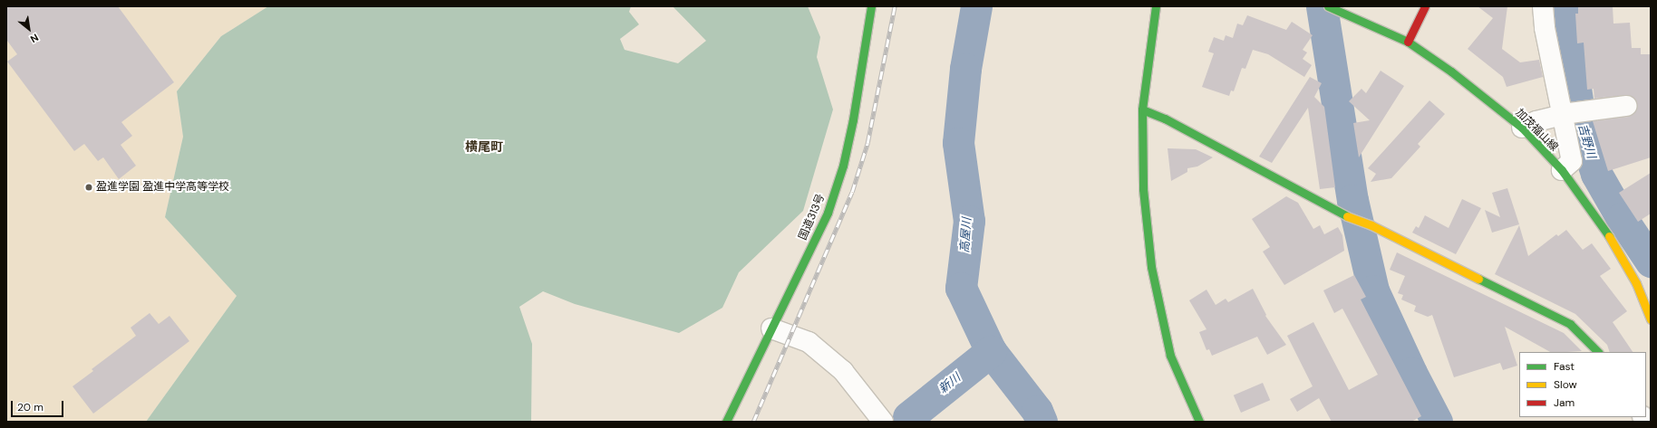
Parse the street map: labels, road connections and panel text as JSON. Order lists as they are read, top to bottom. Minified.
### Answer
{"streets":{"main road":["加茂福山線","国道313号"]},"districts":["横尾町"],"water":["吉野川","高屋川","新川"],"places":["盈進学園 盈進中学高等学校"],"legend":["Fast","Slow","Jam"],"scale_bar":"20 m","north":"bottom right"}
